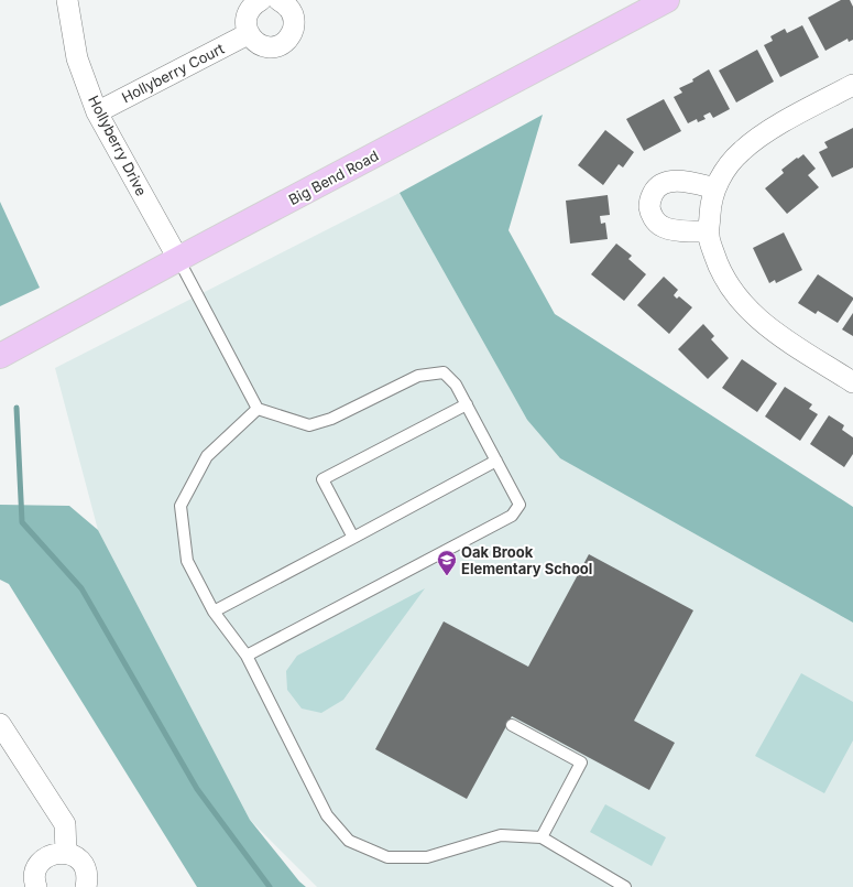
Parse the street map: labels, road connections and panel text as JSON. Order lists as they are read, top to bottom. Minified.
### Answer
{"streets":{"main road":["Big Bend Road"],"street":["Hollyberry Court","Hollyberry Drive"]},"crossings":[["Hollyberry Court","Hollyberry Drive"],["Hollyberry Drive","Big Bend Road"]],"places":{"school or university":["Oak Brook Elementary School"]}}
